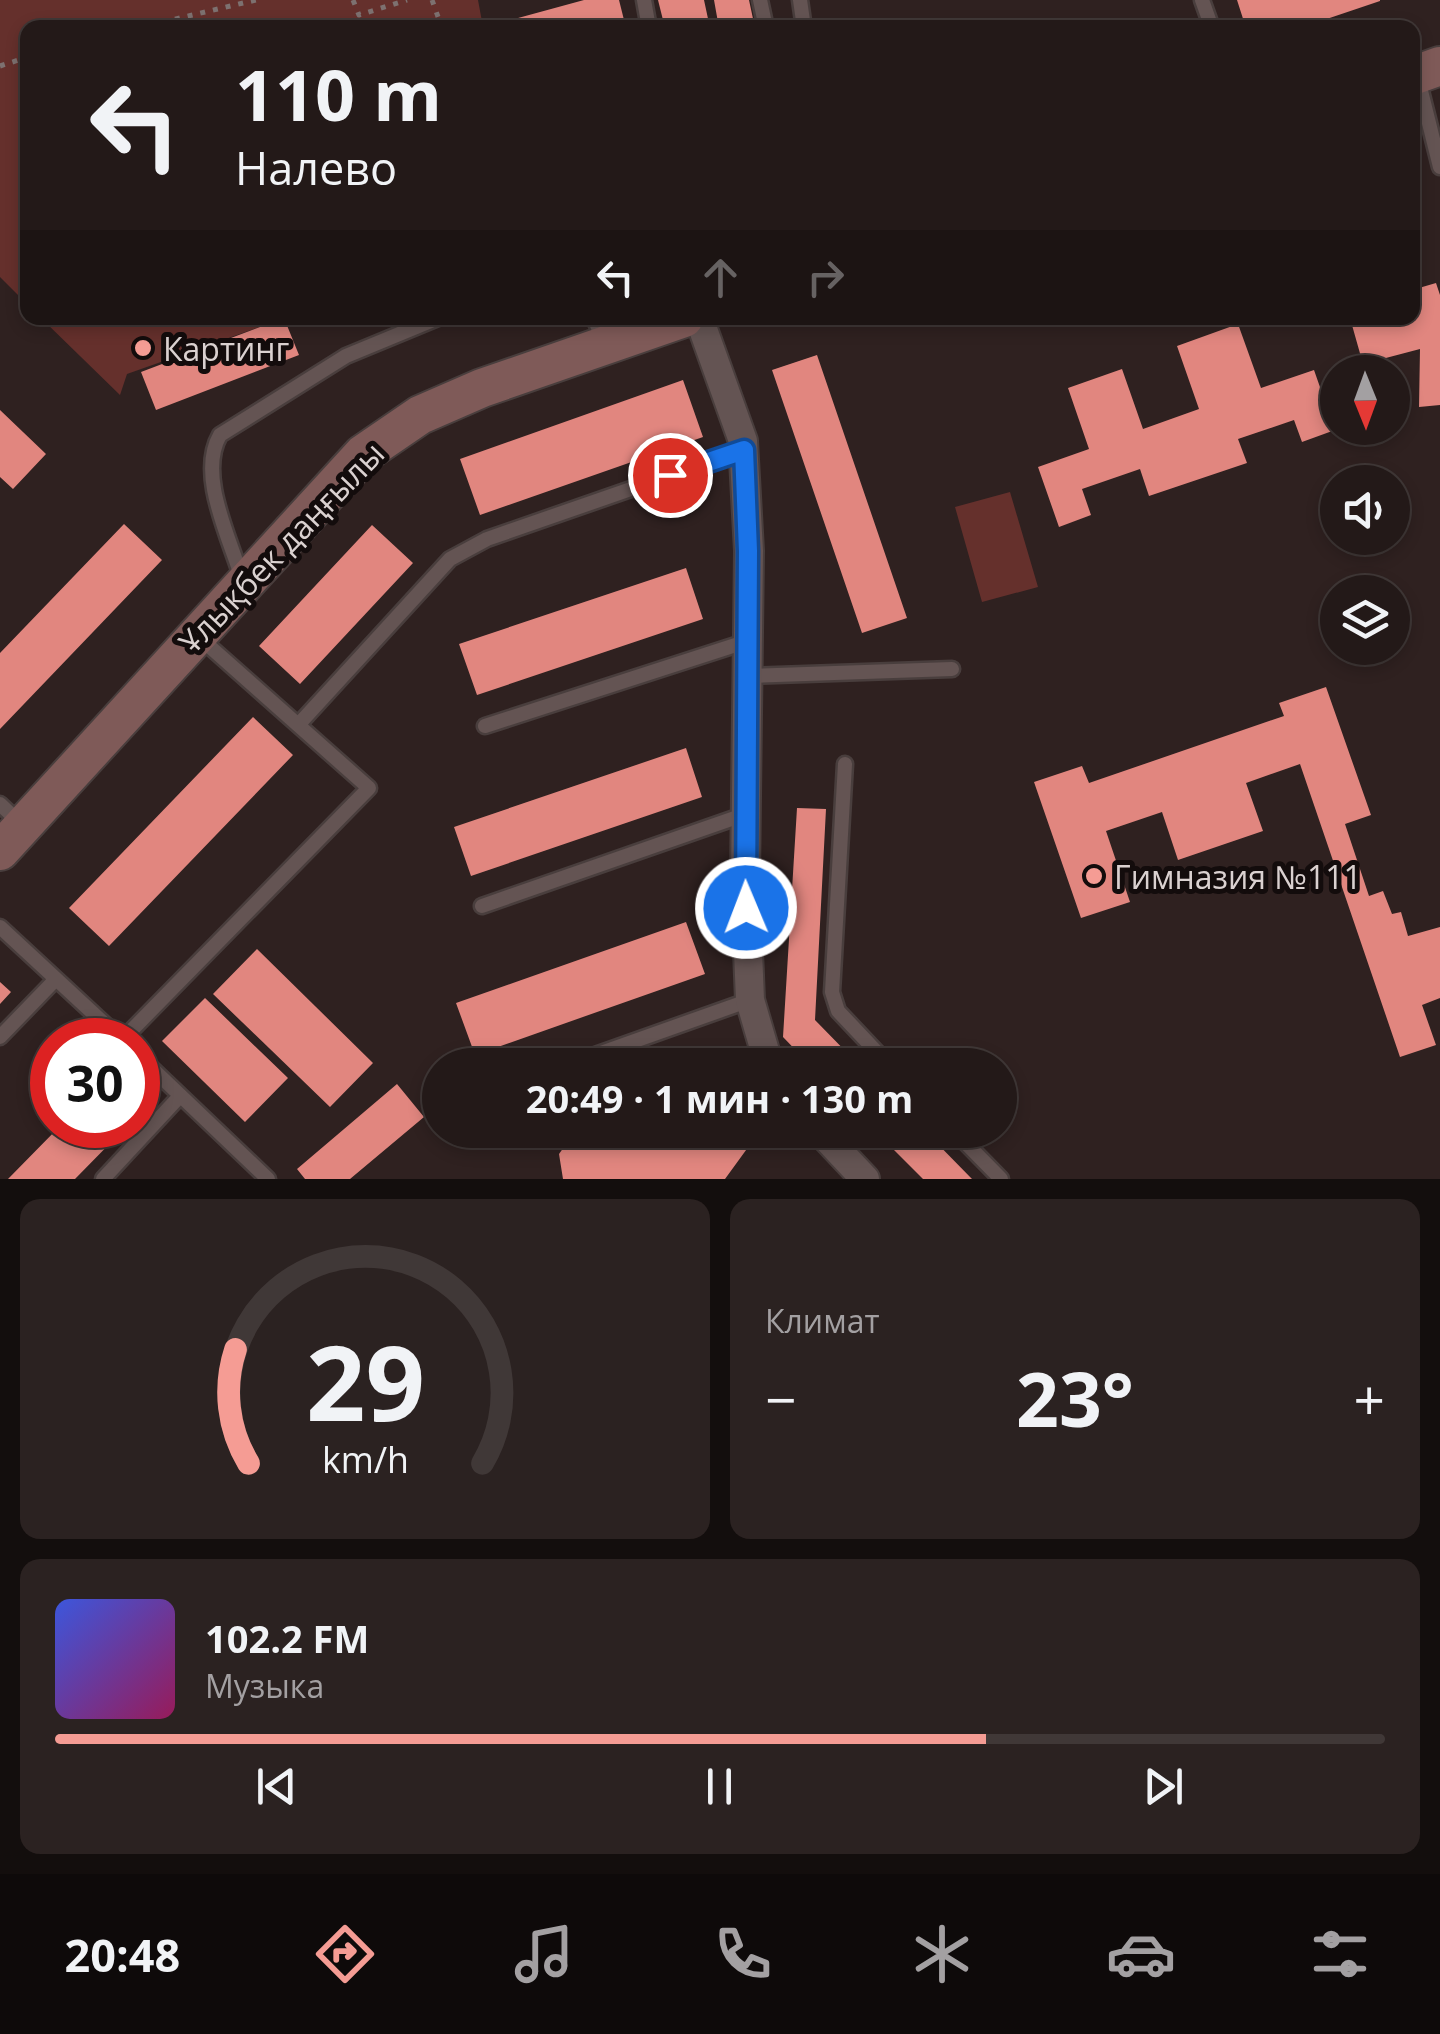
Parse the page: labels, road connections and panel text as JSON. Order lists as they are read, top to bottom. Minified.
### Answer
{"streets":{"street":["Ұлықбек даңғылы"]},"places":["Картинг","Гимназия №111"],"north":"bottom","page":{"turn":["110 m","Налево"],"limit":"30","trip":"20:49 · 1 мин · 130 m","tile":"Климат","heat":["−","23°","+"],"song":["102.2 FM","Музыка"],"tabs":"20:48","gauge":["29","km/h"]}}
